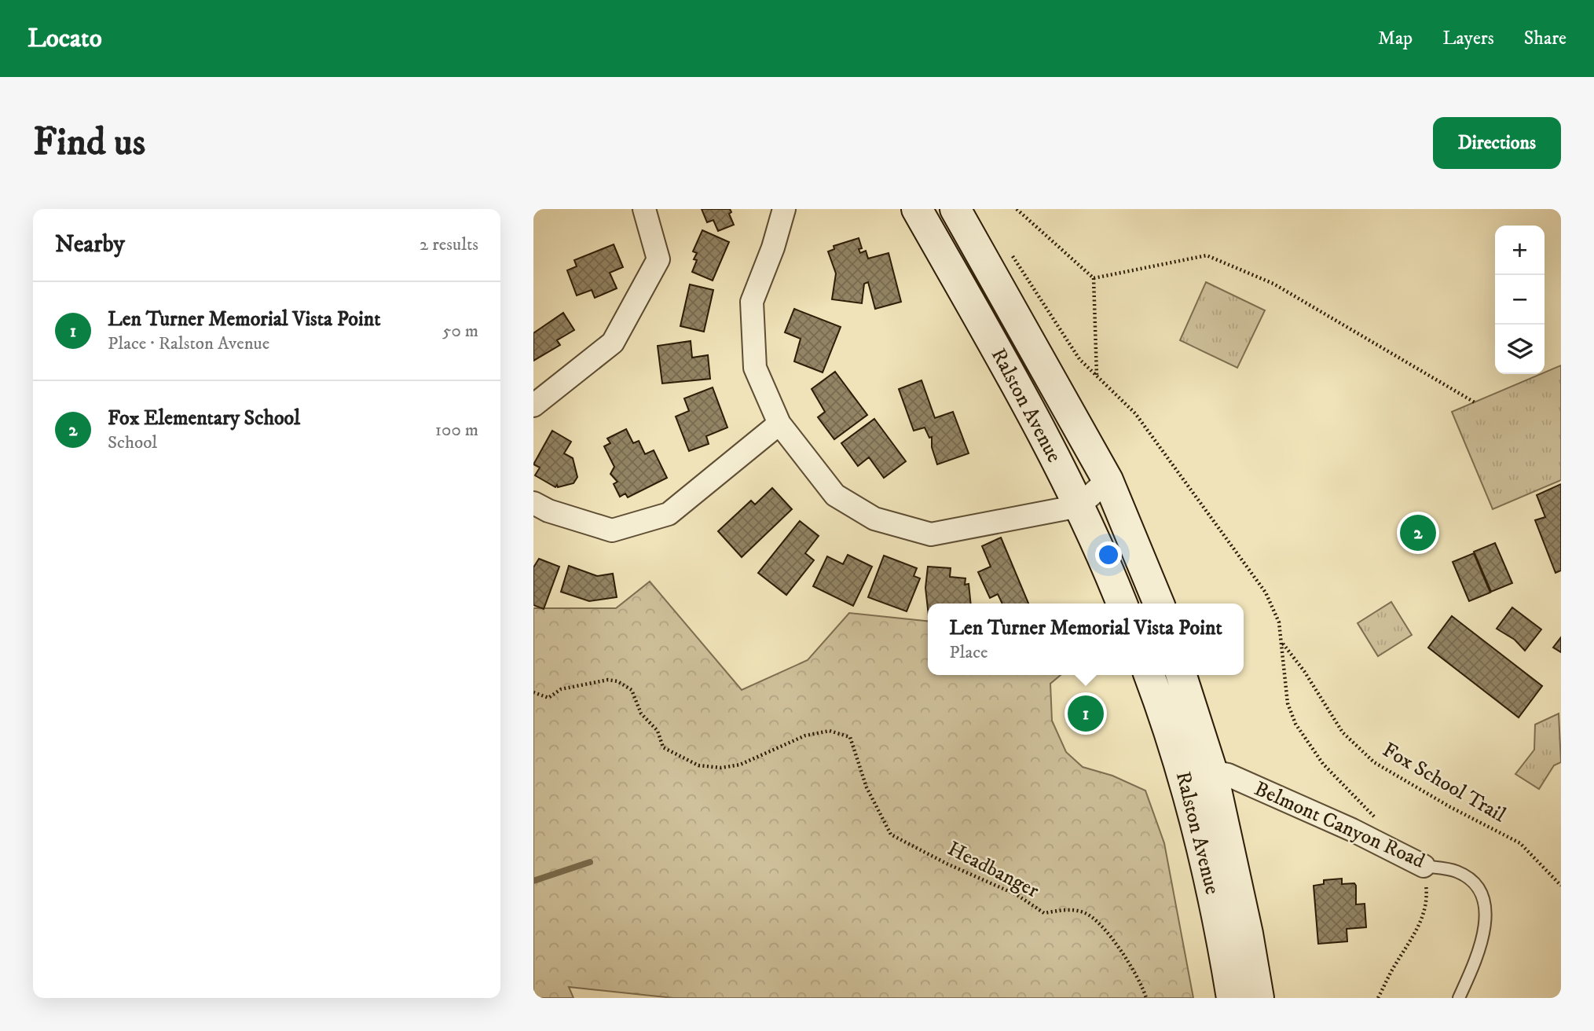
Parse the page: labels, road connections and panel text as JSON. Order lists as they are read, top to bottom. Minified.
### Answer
{"streets":{"main road":["Ralston Avenue"],"street":["Belmont Canyon Road"],"path":["Fox School Trail","Headbanger"]},"crossings":[["Ralston Avenue","Belmont Canyon Road"]],"page":{"header":"Locato","nav":["Map","Layers","Share"],"buttons":"Directions","title":"Find us","heading":["Nearby","2 results"],"map_buttons":["+","−"],"list":[{"mark":"1","name":"Len Turner Memorial Vista Point","note":"Place · Ralston Avenue","value":"50 m"},{"mark":"2","name":"Fox Elementary School","note":"School","value":"100 m"}],"pins":["2","1"],"popup":["Len Turner Memorial Vista Point","Place"]}}
